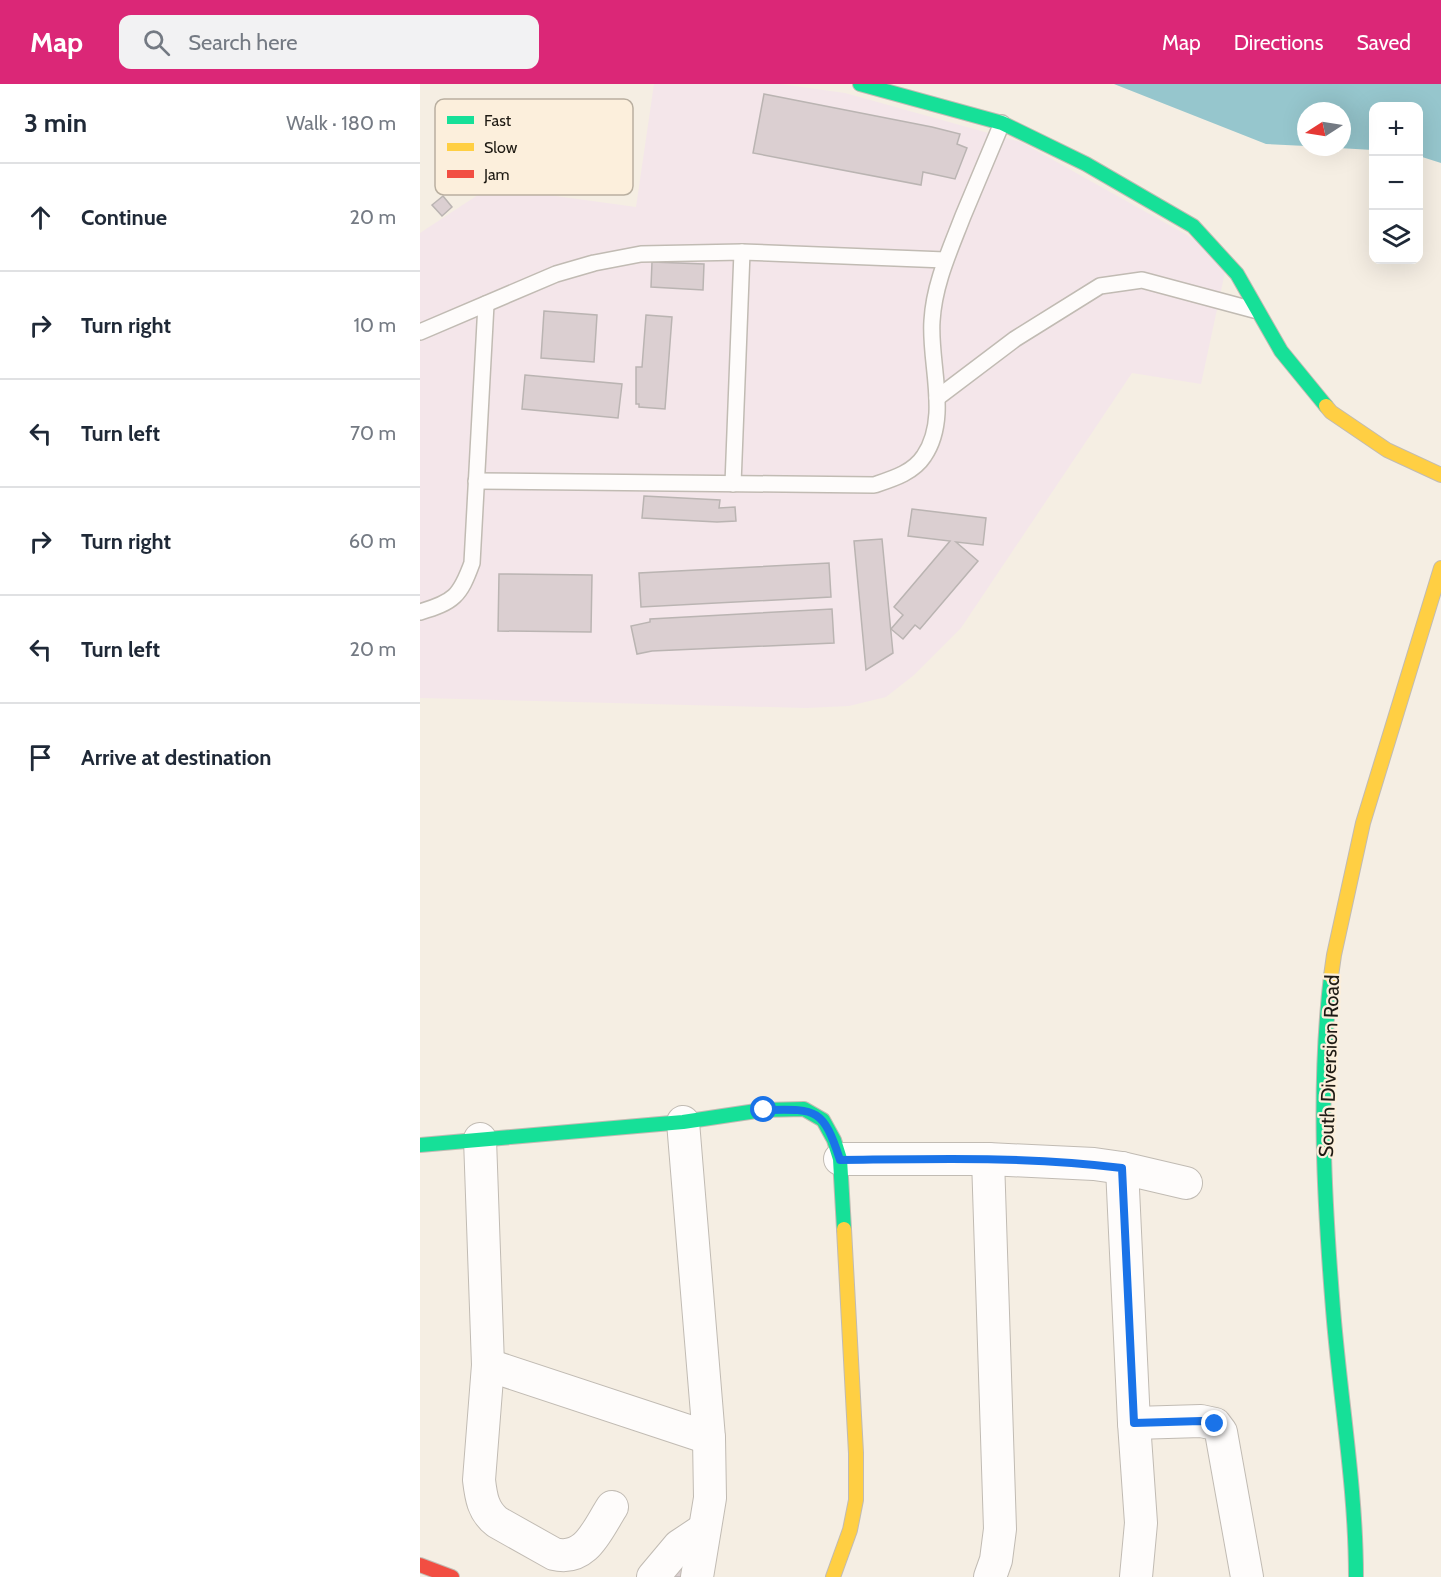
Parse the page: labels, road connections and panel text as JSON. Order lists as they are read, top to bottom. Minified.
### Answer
{"streets":{"street":["South Diversion Road"]},"legend":["Fast","Slow","Jam"],"north":"left","page":{"header":"Map","search":"Search here","nav":["Map","Directions","Saved"],"heading":["3 min","Walk · 180 m"],"map_buttons":["+","−"],"list":[["Continue","20 m"],["Turn right","10 m"],["Turn left","70 m"],["Turn right","60 m"],["Turn left","20 m"],"Arrive at destination"]}}
